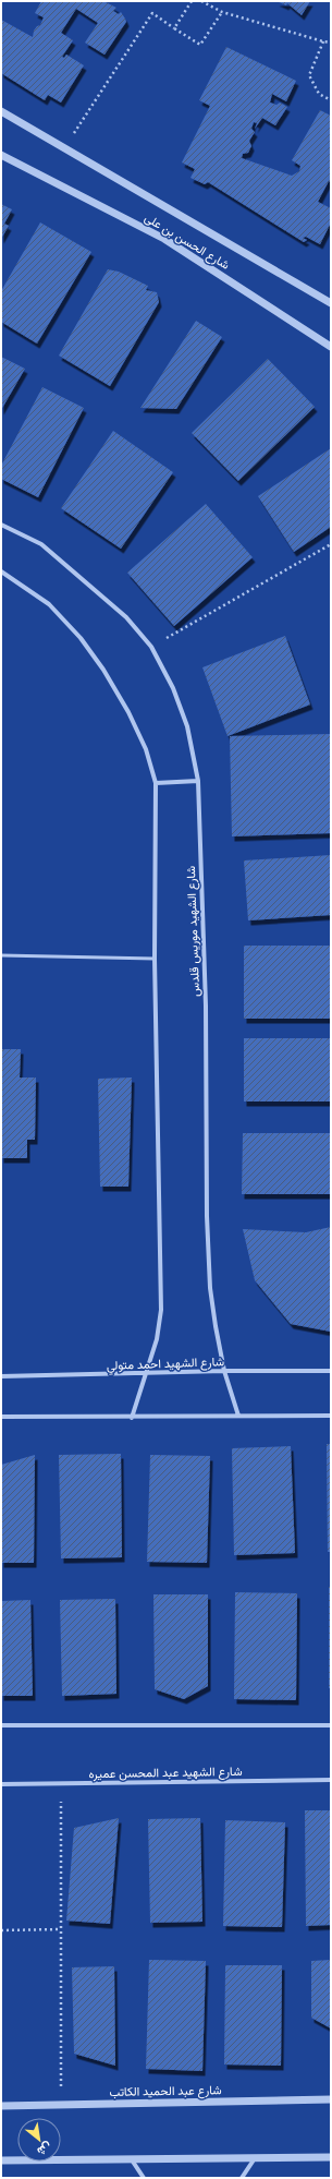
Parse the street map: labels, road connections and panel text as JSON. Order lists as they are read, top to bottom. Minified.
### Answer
{"streets":{"street":["شارع الحسن بن على","شارع الشهيد موريس قلدس","شارع الشهيد احمد متولي","شارع الشهيد عبد المحسن عميره","شارع عبد الحميد الكاتب"]},"crossings":[["شارع الشهيد موريس قلدس","شارع الشهيد احمد متولي"]],"north":"bottom right"}
